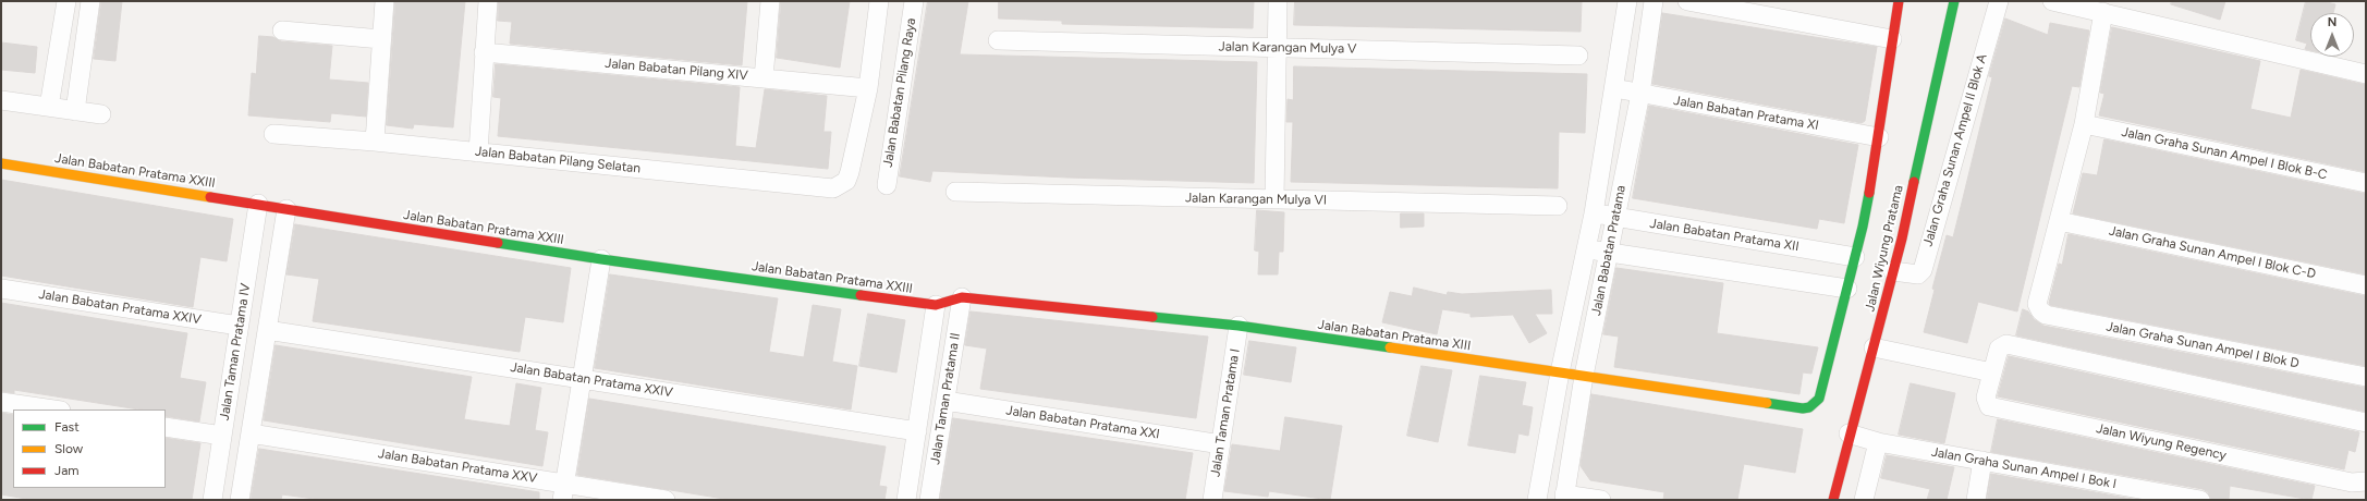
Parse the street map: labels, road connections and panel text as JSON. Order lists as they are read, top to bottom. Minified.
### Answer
{"streets":{"street":["Jalan Karangan Mulya V","Jalan Babatan Pilang XIV","Jalan Babatan Pilang Raya","Jalan Babatan Pratama XI","Jalan Graha Sunan Ampel II Blok A","Jalan Graha Sunan Ampel I Blok B-C","Jalan Babatan Pilang Selatan","Jalan Babatan Pratama XXIII","Jalan Karangan Mulya VI","Jalan Babatan Pratama XII","Jalan Wiyung Pratama","Jalan Babatan Pratama","Jalan Graha Sunan Ampel I Blok C-D","Jalan Babatan Pratama XXIV","Jalan Babatan Pratama XIII","Jalan Graha Sunan Ampel I Blok D","Jalan Taman Pratama IV","Jalan Taman Pratama II","Jalan Taman Pratama I","Jalan Babatan Pratama XXI","Jalan Wiyung Regency","Jalan Babatan Pratama XXV","Jalan Graha Sunan Ampel I Bok I"]},"crossings":[["Jalan Babatan Pilang XIV","Jalan Babatan Pilang Selatan"],["Jalan Babatan Pratama XI","Jalan Wiyung Pratama"],["Jalan Babatan Pratama XI","Jalan Babatan Pratama"],["Jalan Graha Sunan Ampel II Blok A","Jalan Wiyung Pratama"],["Jalan Babatan Pratama XXIII","Jalan Babatan Pratama XIII"],["Jalan Babatan Pratama XXIII","Jalan Taman Pratama IV"],["Jalan Babatan Pratama XXIII","Jalan Taman Pratama II"],["Jalan Babatan Pratama XII","Jalan Wiyung Pratama"],["Jalan Babatan Pratama XII","Jalan Babatan Pratama"],["Jalan Wiyung Pratama","Jalan Babatan Pratama XIII"],["Jalan Wiyung Pratama","Jalan Graha Sunan Ampel I Bok I"],["Jalan Babatan Pratama","Jalan Babatan Pratama XIII"],["Jalan Graha Sunan Ampel I Blok C-D","Jalan Graha Sunan Ampel I Blok D"],["Jalan Babatan Pratama XXIV","Jalan Taman Pratama IV"],["Jalan Babatan Pratama XXIV","Jalan Taman Pratama II"],["Jalan Babatan Pratama XIII","Jalan Taman Pratama II"],["Jalan Babatan Pratama XIII","Jalan Taman Pratama I"],["Jalan Taman Pratama IV","Jalan Babatan Pratama XXV"],["Jalan Taman Pratama II","Jalan Babatan Pratama XXI"],["Jalan Taman Pratama I","Jalan Babatan Pratama XXI"]],"legend":["Fast","Slow","Jam"],"north":"top"}
